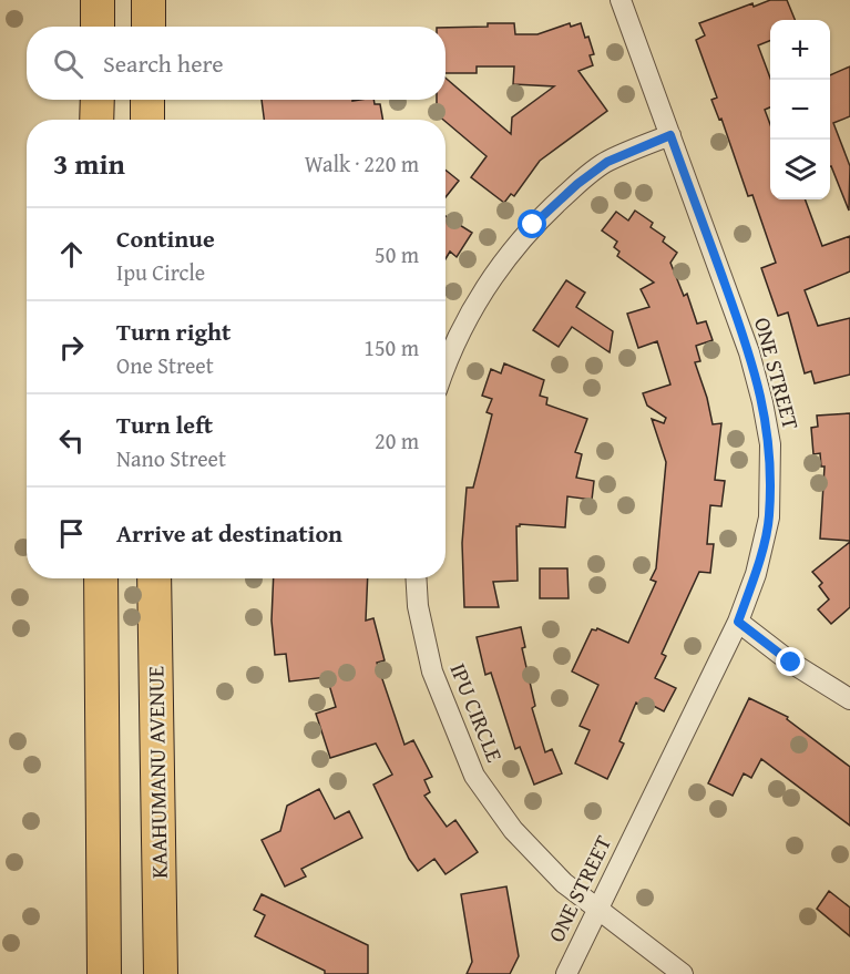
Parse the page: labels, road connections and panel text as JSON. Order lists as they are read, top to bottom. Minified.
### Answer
{"streets":{"main road":["KAAHUMANU AVENUE"],"street":["ONE STREET","IPU CIRCLE"]},"crossings":[["ONE STREET","IPU CIRCLE"]],"page":{"map_buttons":["+","−"],"search":"Search here","heading":["3 min","Walk · 220 m"],"list":[["Continue","Ipu Circle","50 m"],["Turn right","One Street","150 m"],["Turn left","Nano Street","20 m"],"Arrive at destination"]}}
